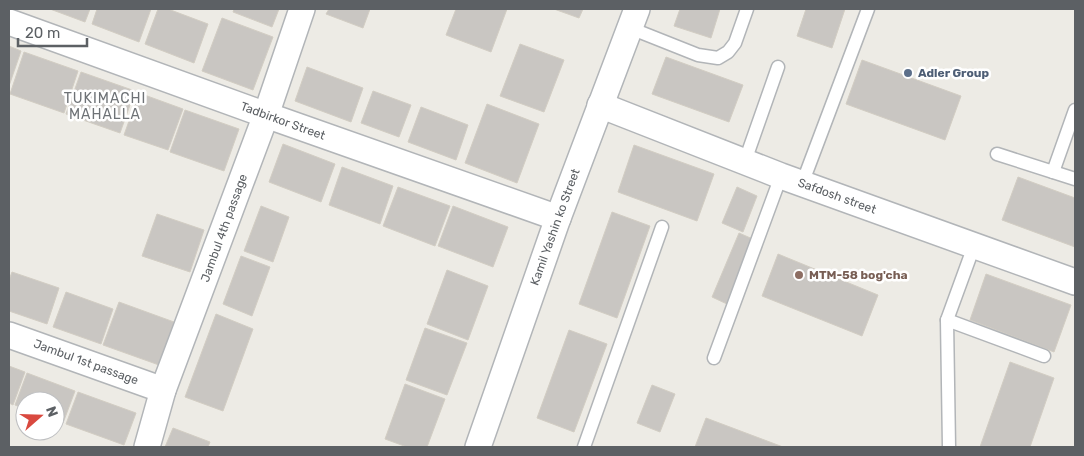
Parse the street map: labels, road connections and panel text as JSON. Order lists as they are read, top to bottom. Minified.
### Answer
{"streets":{"street":["Tadbirkor Street","Safdosh street","Kamil Yashin ko Street","Jambul 4th passage","Jambul 1st passage"]},"crossings":[["Tadbirkor Street","Kamil Yashin ko Street"],["Tadbirkor Street","Jambul 4th passage"],["Safdosh street","Kamil Yashin ko Street"],["Jambul 4th passage","Jambul 1st passage"]],"districts":["TUKIMACHI MAHALLA"],"places":["Adler Group","MTM-58 bog'cha"],"scale_bar":"20 m","north":"right"}
